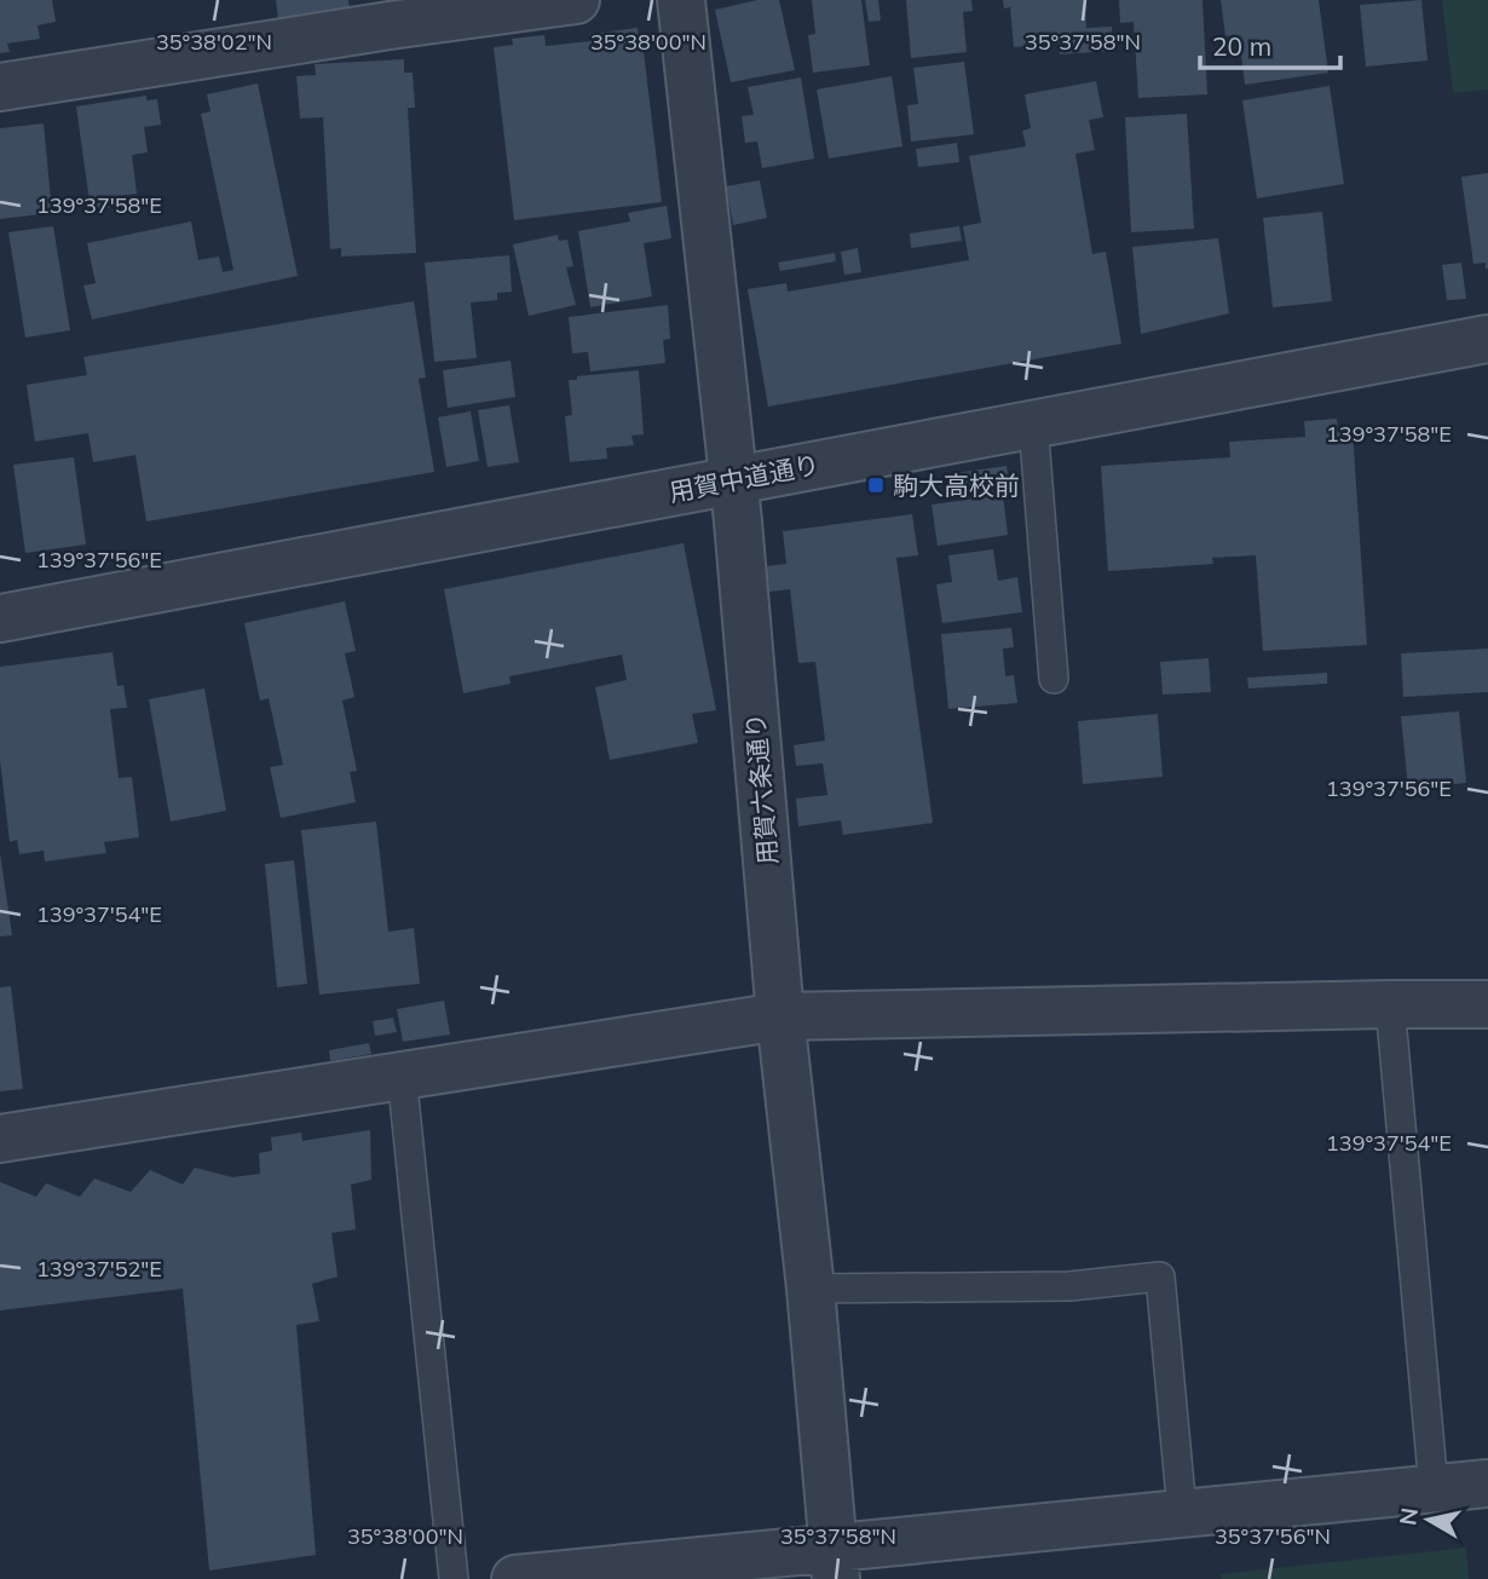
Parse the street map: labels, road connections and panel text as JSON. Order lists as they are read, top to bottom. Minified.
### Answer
{"streets":{"street":["用賀中道通り","用賀六条通り"]},"crossings":[["用賀中道通り","用賀六条通り"]],"places":{"transit":["駒大高校前"]},"scale_bar":"20 m","north":"left","coordinates":["35°38'02\"N","35°38'00\"N","35°37'58\"N","139°37'58\"E","139°37'56\"E","139°37'54\"E","139°37'52\"E","35°37'56\"N"]}
